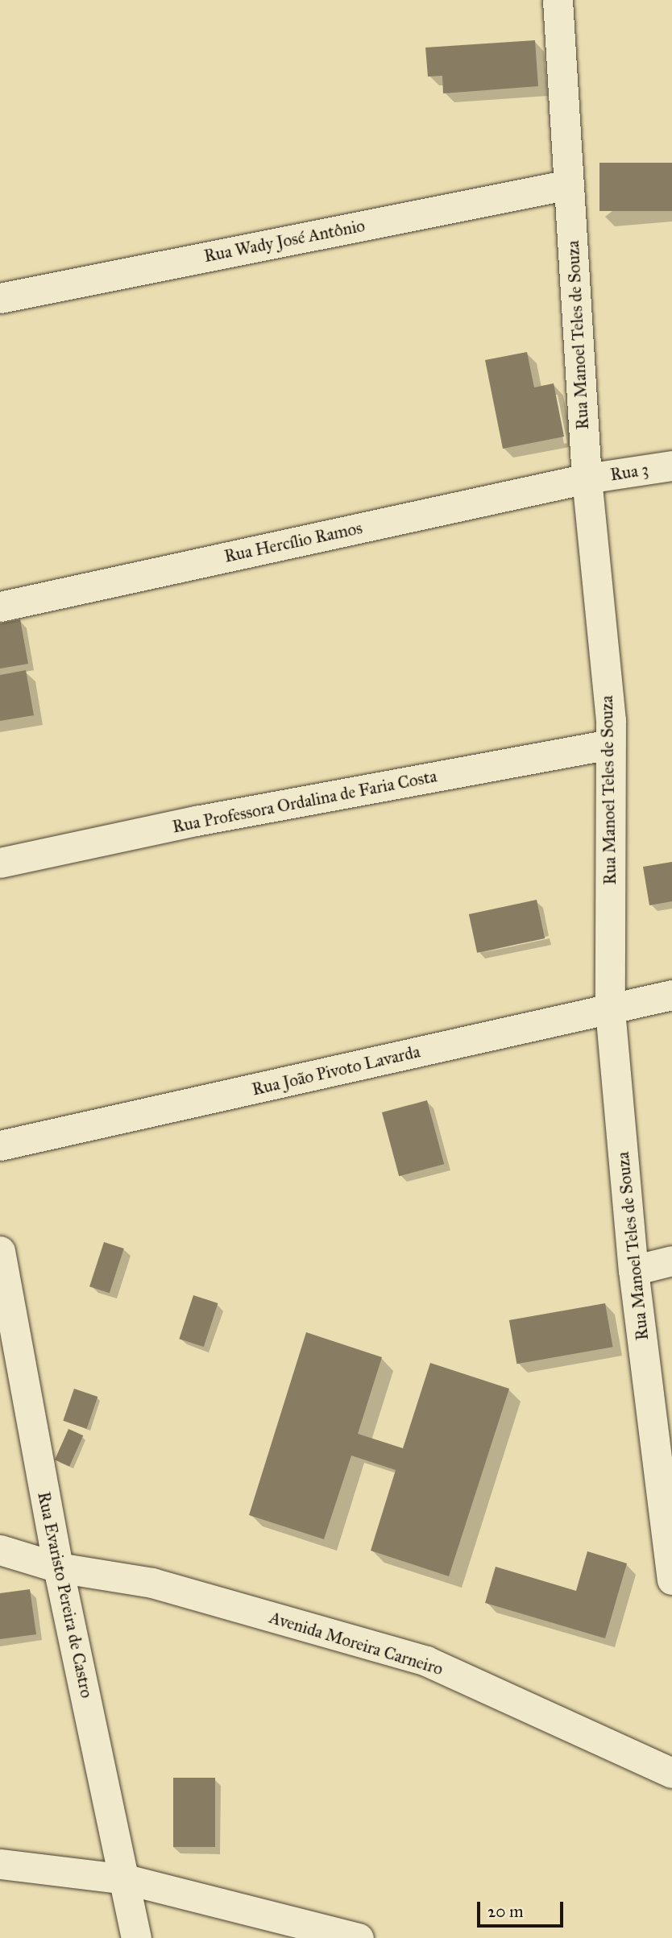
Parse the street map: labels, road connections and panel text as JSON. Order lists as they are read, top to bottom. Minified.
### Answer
{"streets":{"street":["Rua Wady José Antônio","Rua Manoel Teles de Souza","Rua 3","Rua Hercílio Ramos","Rua Professora Ordalina de Faria Costa","Rua João Pivoto Lavarda","Rua Evaristo Pereira de Castro","Avenida Moreira Carneiro"]},"crossings":[["Rua Wady José Antônio","Rua Manoel Teles de Souza"],["Rua Manoel Teles de Souza","Rua 3"],["Rua Manoel Teles de Souza","Rua Hercílio Ramos"],["Rua Manoel Teles de Souza","Rua Professora Ordalina de Faria Costa"],["Rua Manoel Teles de Souza","Rua João Pivoto Lavarda"],["Rua 3","Rua Hercílio Ramos"],["Rua Evaristo Pereira de Castro","Avenida Moreira Carneiro"]],"scale_bar":"20 m"}
